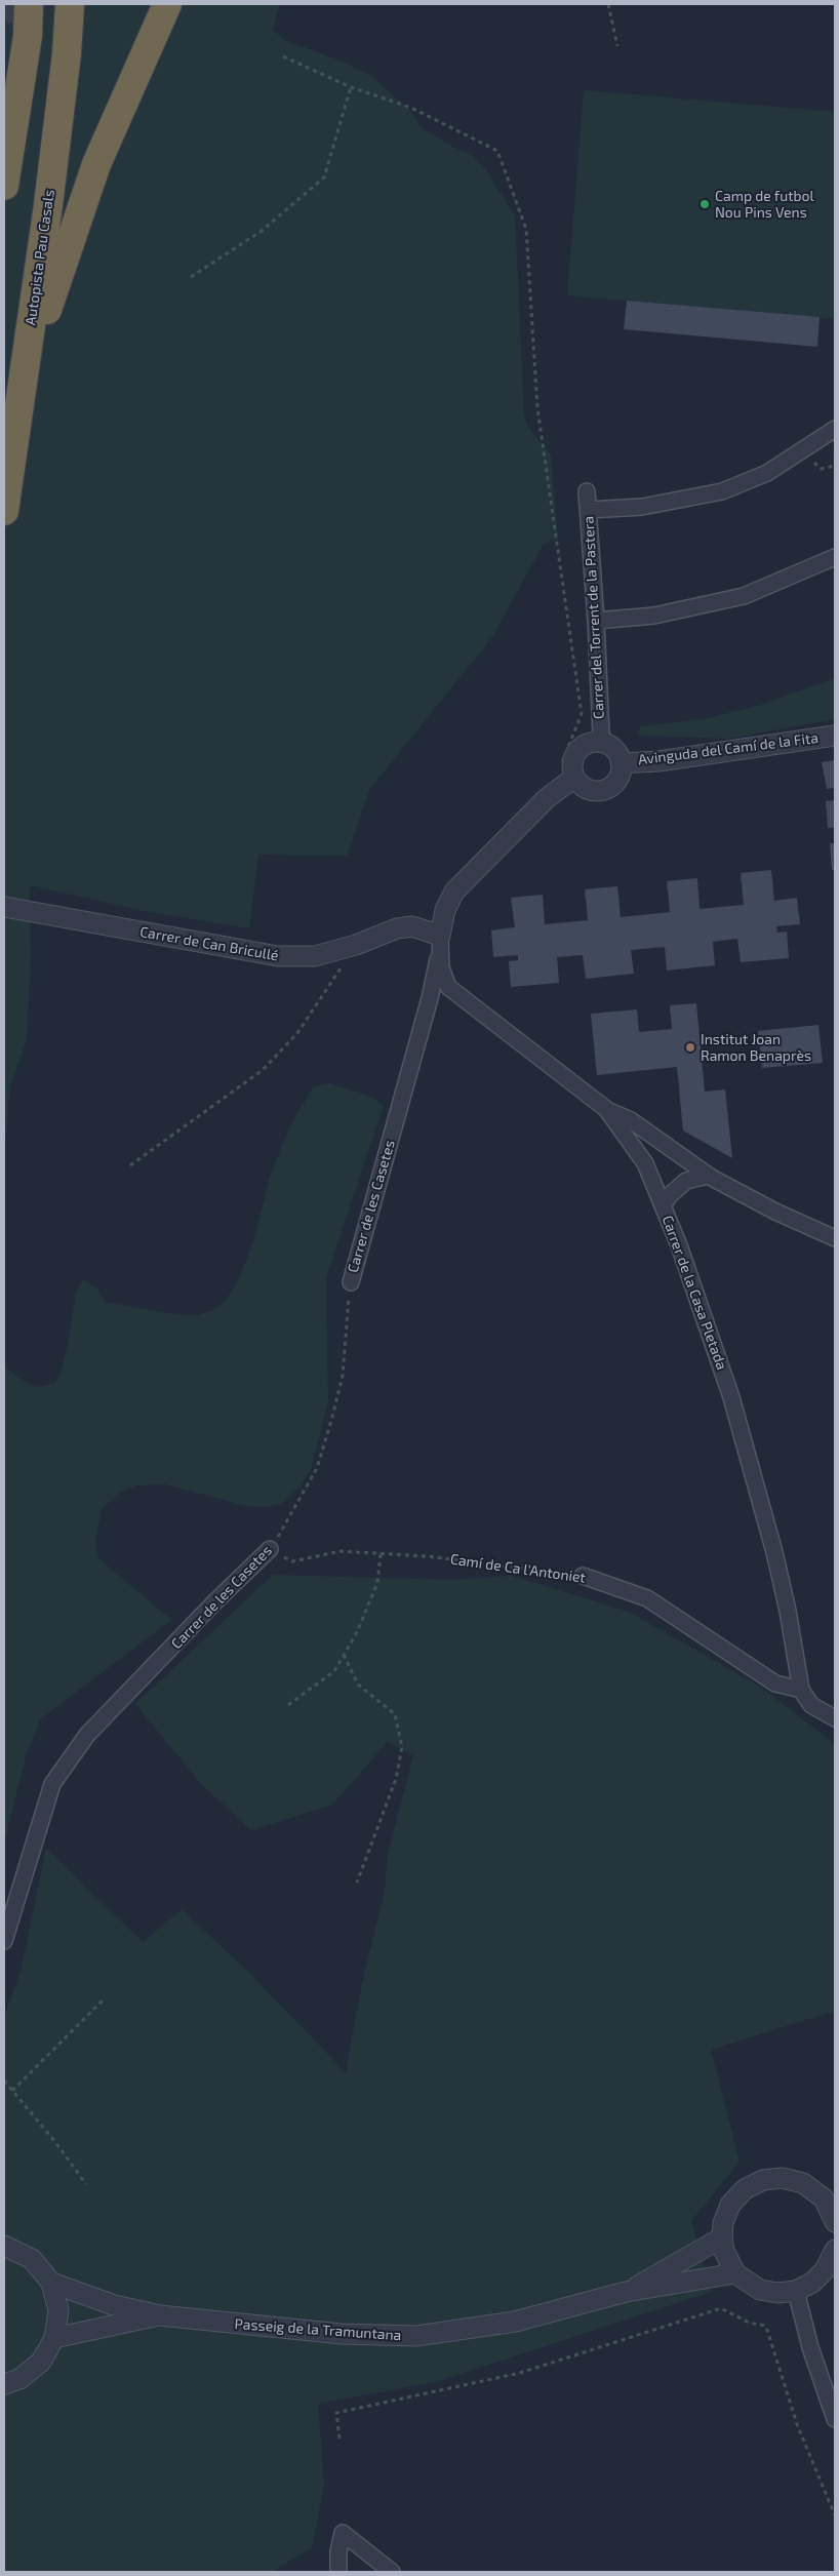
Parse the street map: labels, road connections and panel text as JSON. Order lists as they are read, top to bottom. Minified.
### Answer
{"streets":{"highway":["Autopista Pau Casals"],"street":["Carrer del Torrent de la Pastera","Avinguda del Camí de la Fita","Carrer de Can Bricullé","Carrer de les Casetes","Carrer de la Casa Pletada","Camí de Ca l'Antoniet","Passeig de la Tramuntana"]},"crossings":[["Carrer del Torrent de la Pastera","Avinguda del Camí de la Fita"],["Carrer de Can Bricullé","Carrer de les Casetes"],["Carrer de Can Bricullé","Carrer de la Casa Pletada"],["Carrer de les Casetes","Carrer de la Casa Pletada"],["Carrer de les Casetes","Camí de Ca l'Antoniet"],["Carrer de la Casa Pletada","Camí de Ca l'Antoniet"]],"places":["Camp de futbol Nou Pins Vens","Institut Joan Ramon Benaprès"]}
